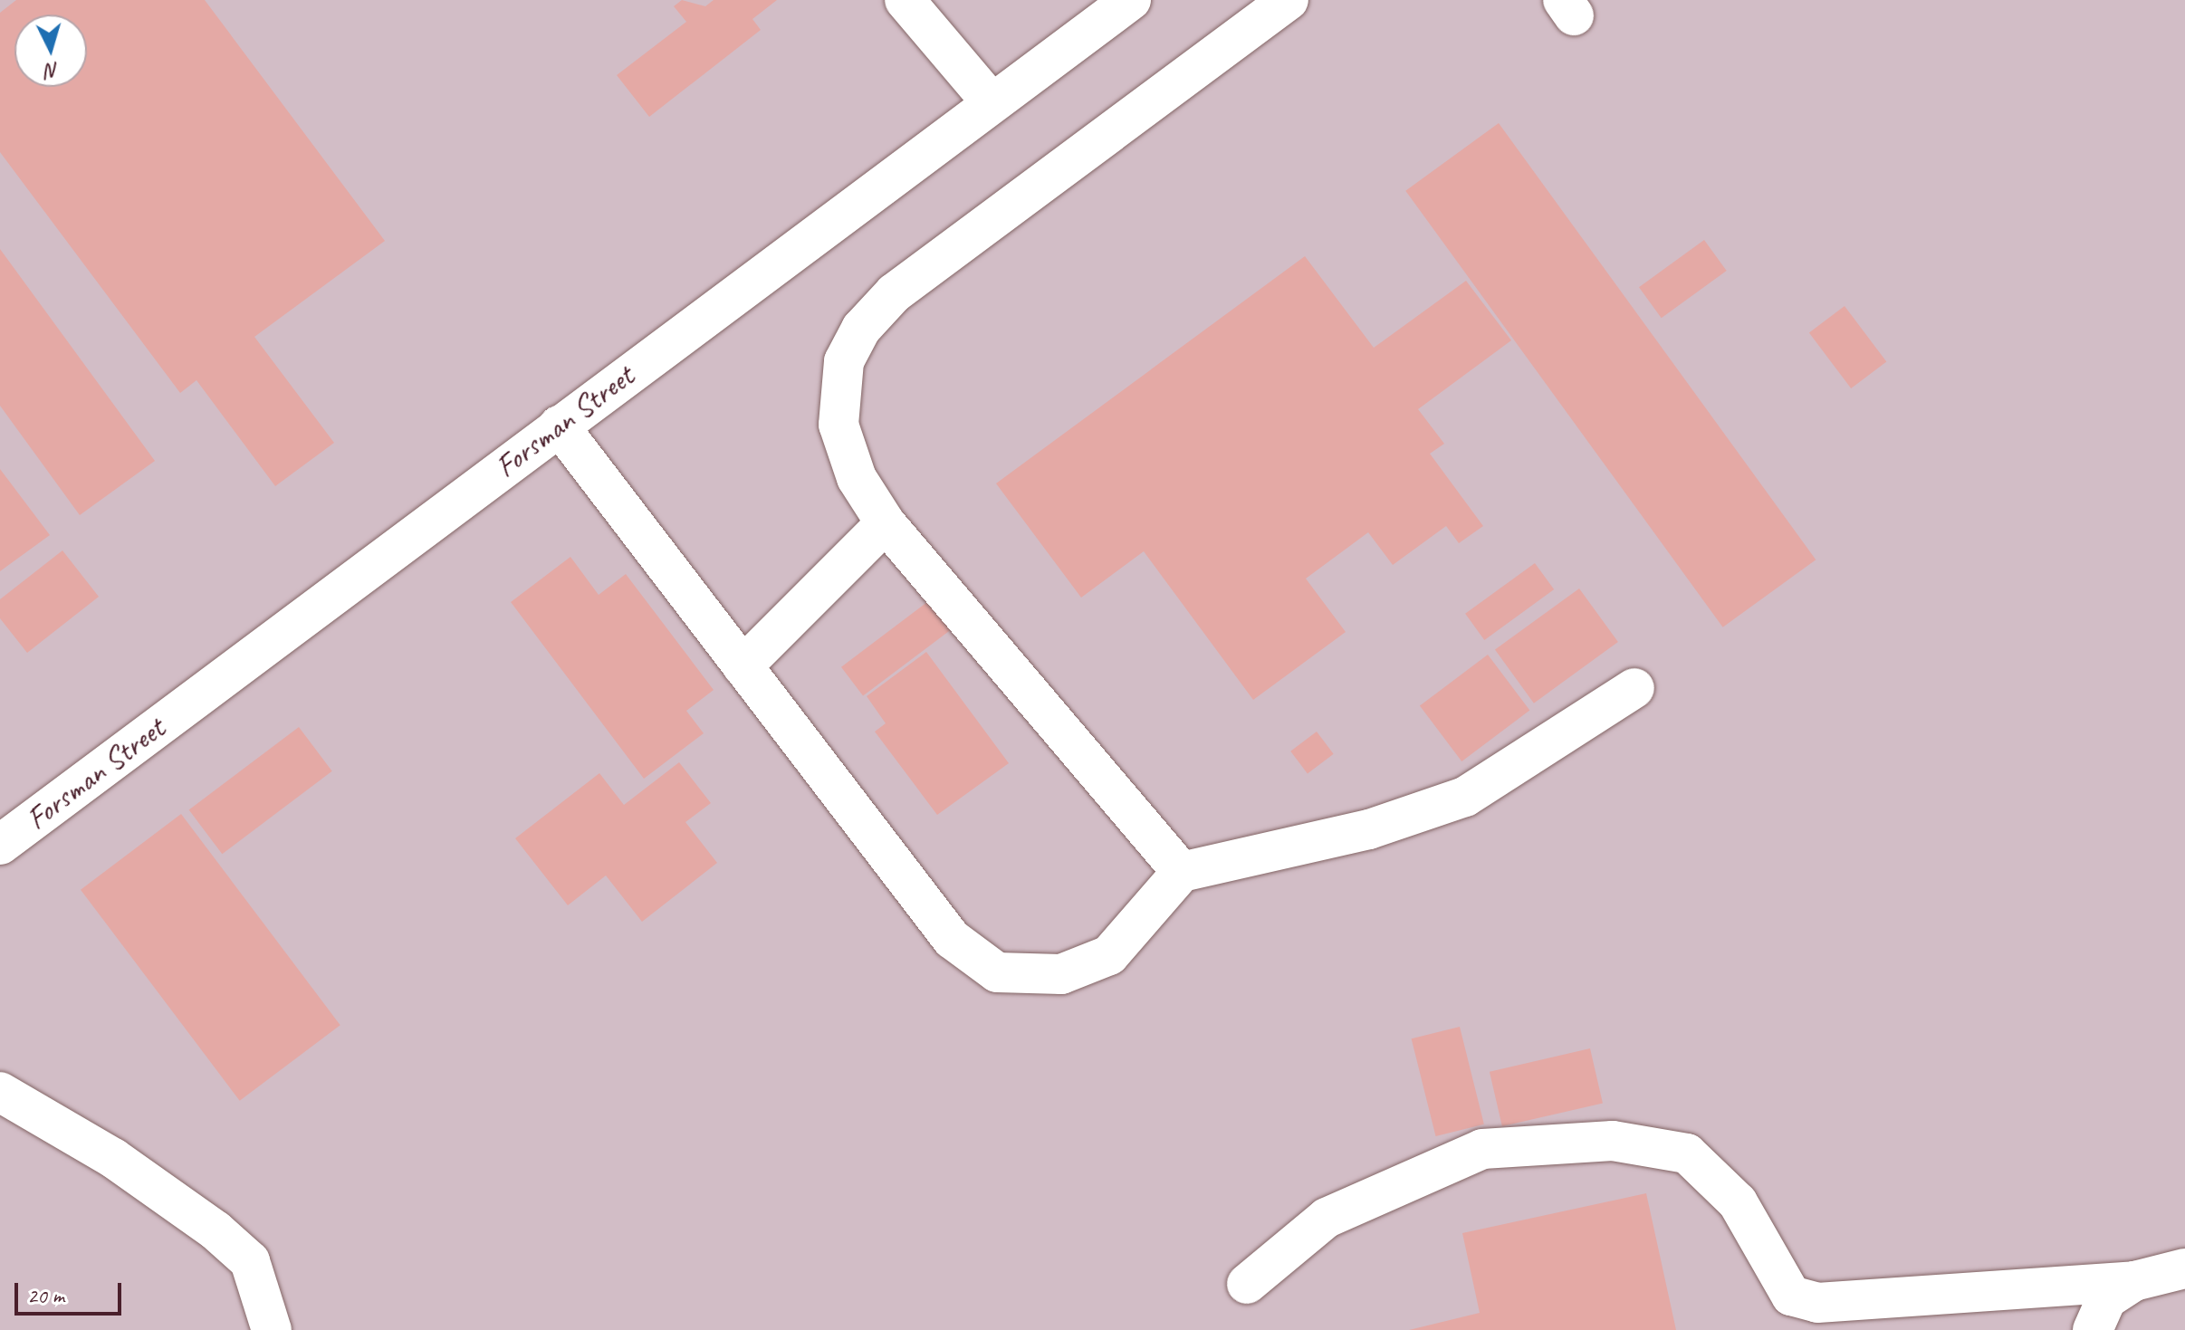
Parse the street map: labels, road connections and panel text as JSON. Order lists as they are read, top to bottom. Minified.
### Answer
{"streets":{"street":["Forsman Street"]},"scale_bar":"20 m","north":"bottom"}
